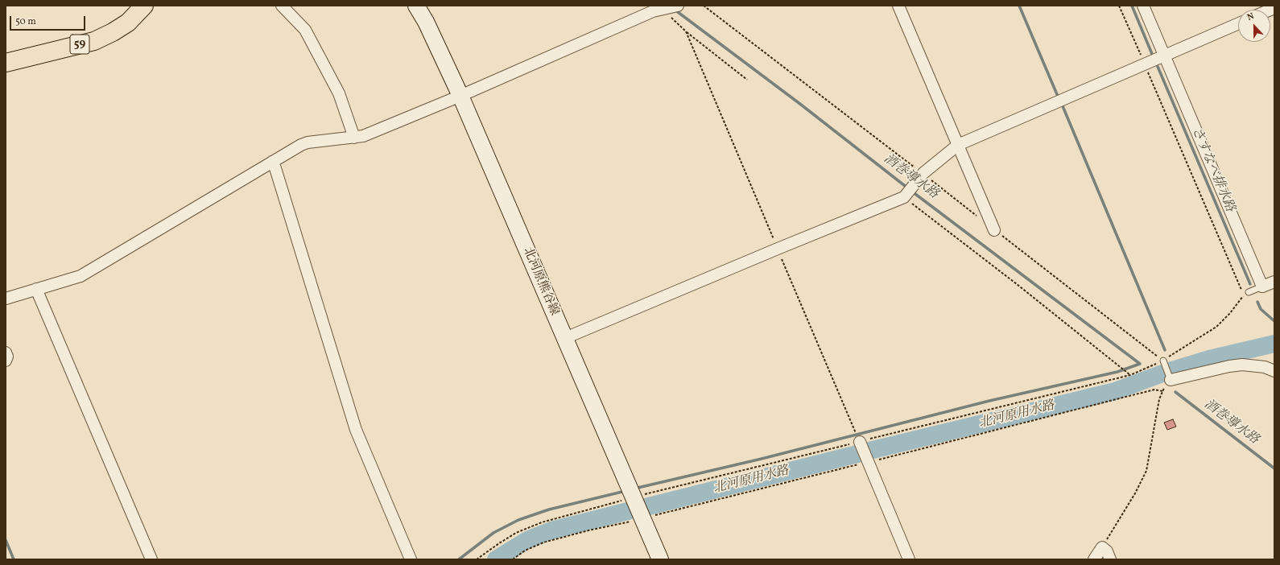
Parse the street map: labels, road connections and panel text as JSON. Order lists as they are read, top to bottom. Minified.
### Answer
{"streets":{"main road":["59","北河原熊谷線"]},"water":["さすなべ排水路","酒巻導水路","北河原用水路"],"scale_bar":"50 m","north":"top"}
